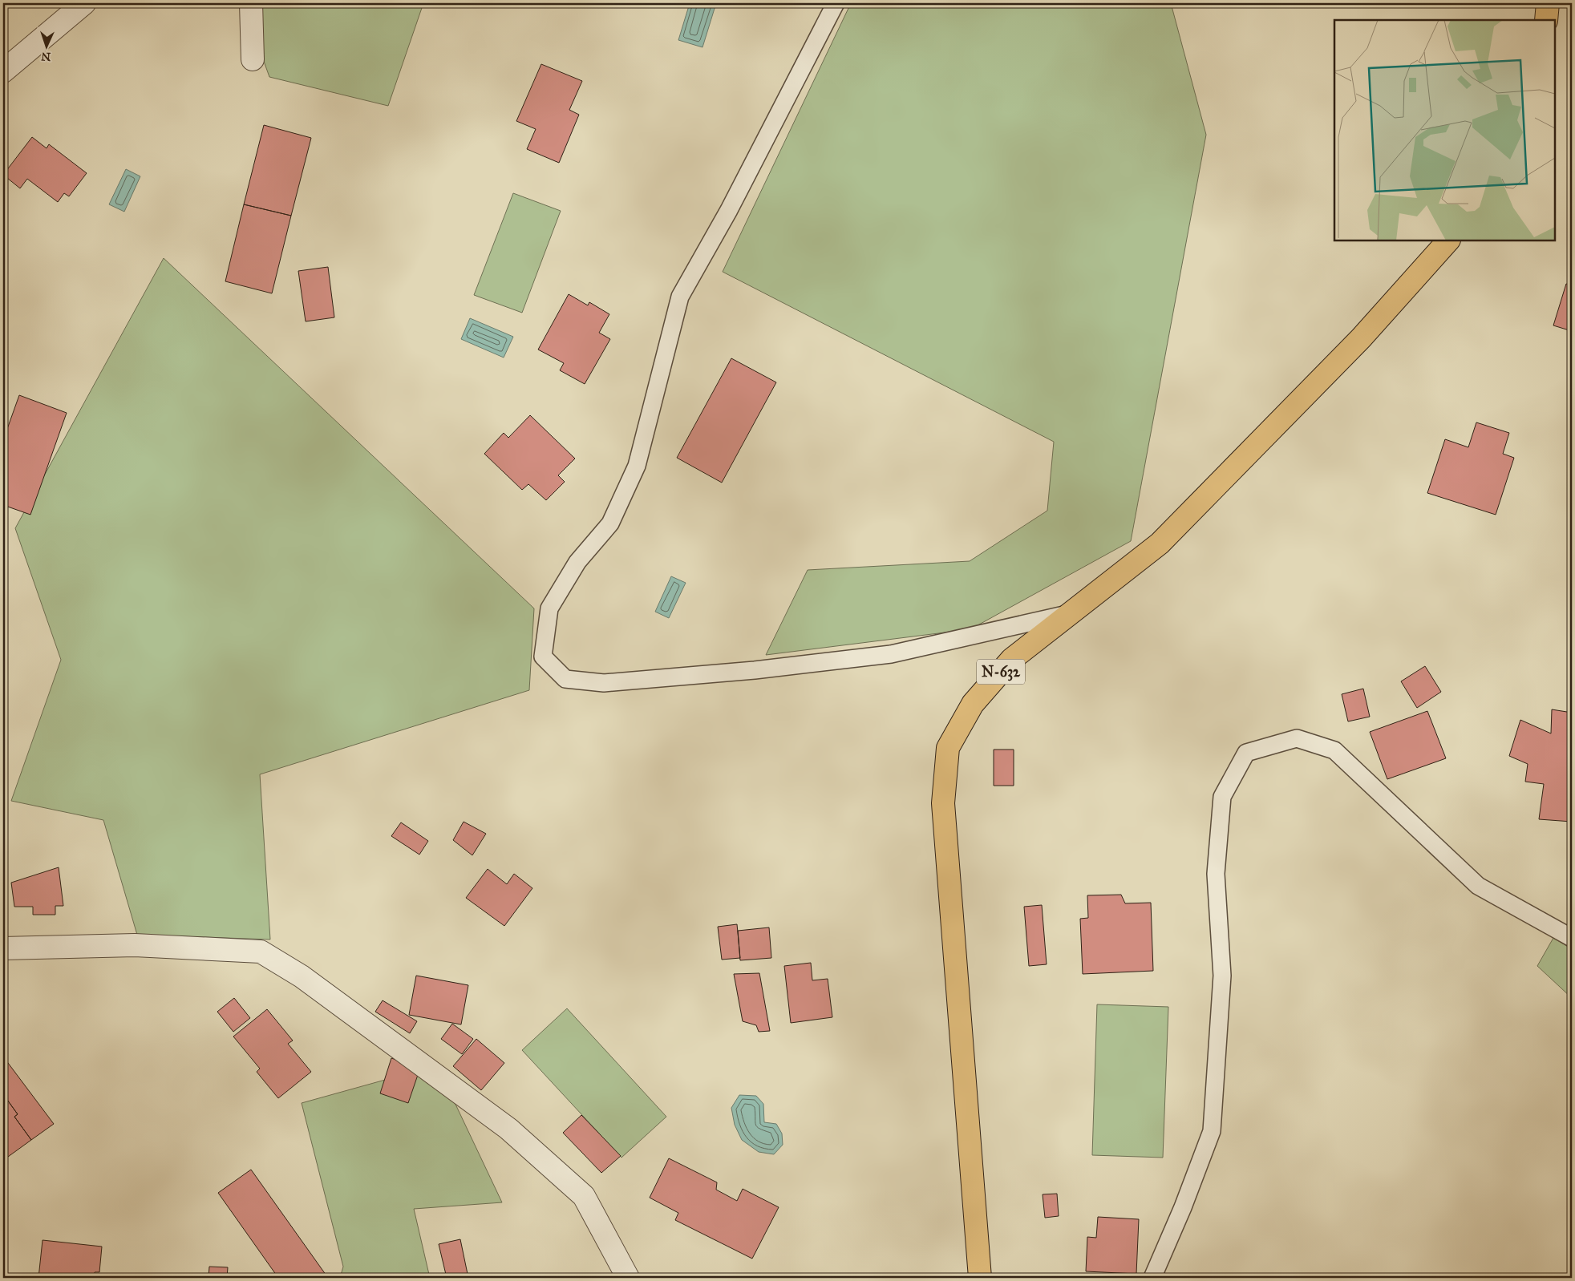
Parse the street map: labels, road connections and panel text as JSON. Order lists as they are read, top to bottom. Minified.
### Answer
{"streets":{"highway":["N-632"]},"north":"bottom"}
